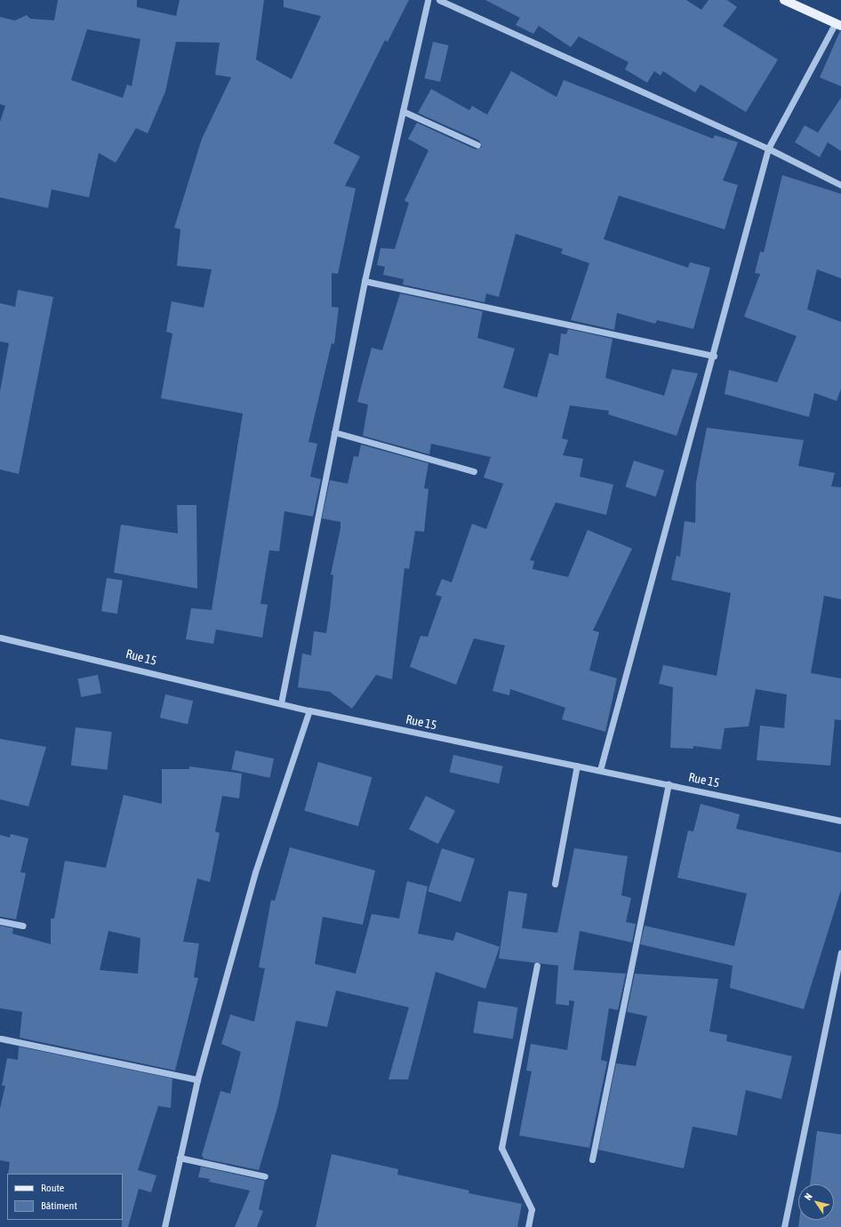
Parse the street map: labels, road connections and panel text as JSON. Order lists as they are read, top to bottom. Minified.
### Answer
{"streets":{"street":["Rue 15"]},"legend":["Route","Bâtiment"],"north":"top left"}
